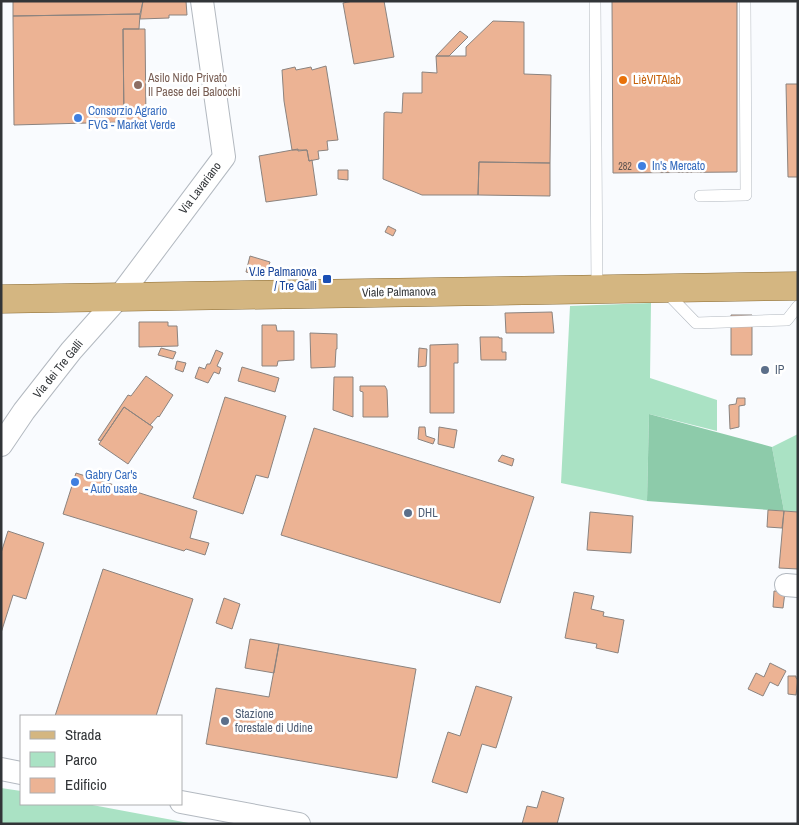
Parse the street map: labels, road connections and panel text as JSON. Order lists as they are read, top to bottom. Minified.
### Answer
{"streets":{"main road":["Viale Palmanova"],"street":["Via Lavariano","Via dei Tre Galli"]},"crossings":[["Via Lavariano","Viale Palmanova"],["Via Lavariano","Via dei Tre Galli"],["Viale Palmanova","Via dei Tre Galli"]],"places":{"other":["LìèVITAlab","Asilo Nido Privato Il Paese dei Balocchi","Consorzio Agrario FVG - Market Verde","In's Mercato","IP","Gabry Car's - Auto usate","DHL","Stazione forestale di Udine"],"transit":["V.le Palmanova / Tre Galli"]},"house_numbers":["282"],"legend":["Strada","Parco","Edificio"]}
